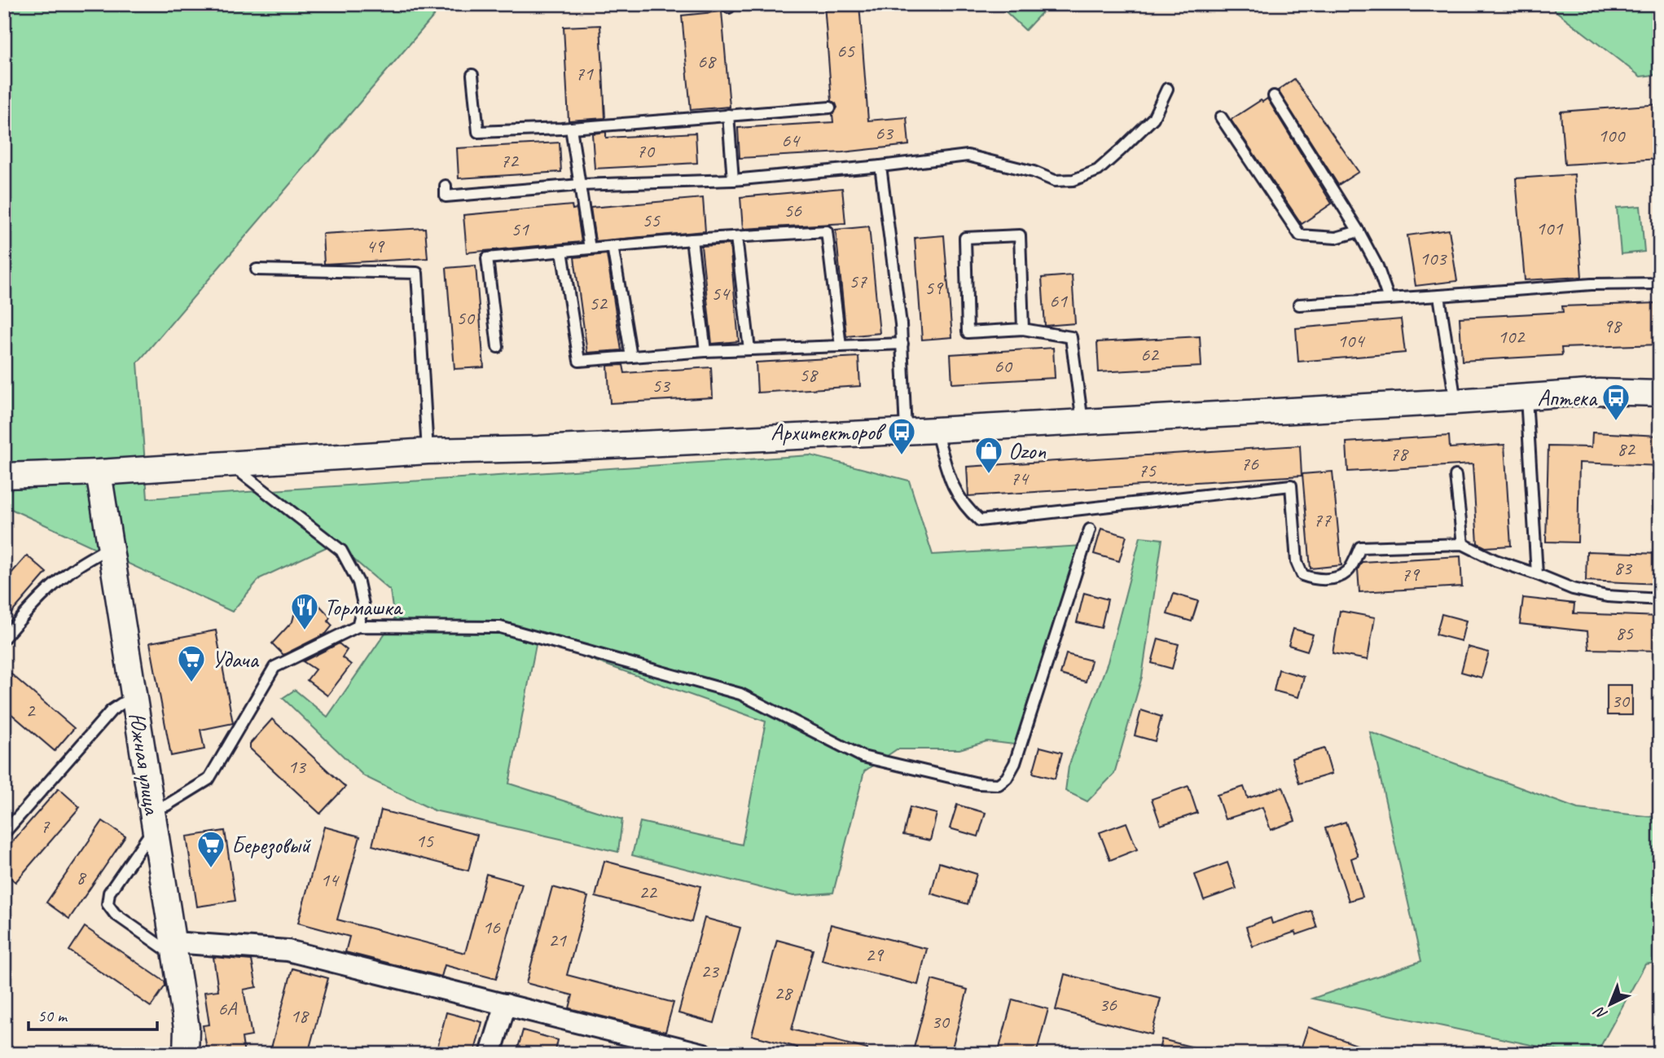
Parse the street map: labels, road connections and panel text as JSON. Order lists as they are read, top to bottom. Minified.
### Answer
{"streets":{"street":["Южная улица"]},"places":{"bus stop":["Аптека","Архитекторов"],"shop":["Ozon"],"restaurant":["Тормашка"],"supermarket":["Удача","Березовый"]},"house_numbers":["65","68","71","63","100","64","70","72","56","55","101","51","49","103","57","59","54","61","52","50","98","102","104","62","60","58","53","82","78","76","75","74","77","83","79","85","30","2","13","7","15","8","14","22","16","21","29","23","28","36","6А","18","30"],"scale_bar":"50 m","north":"bottom left"}
